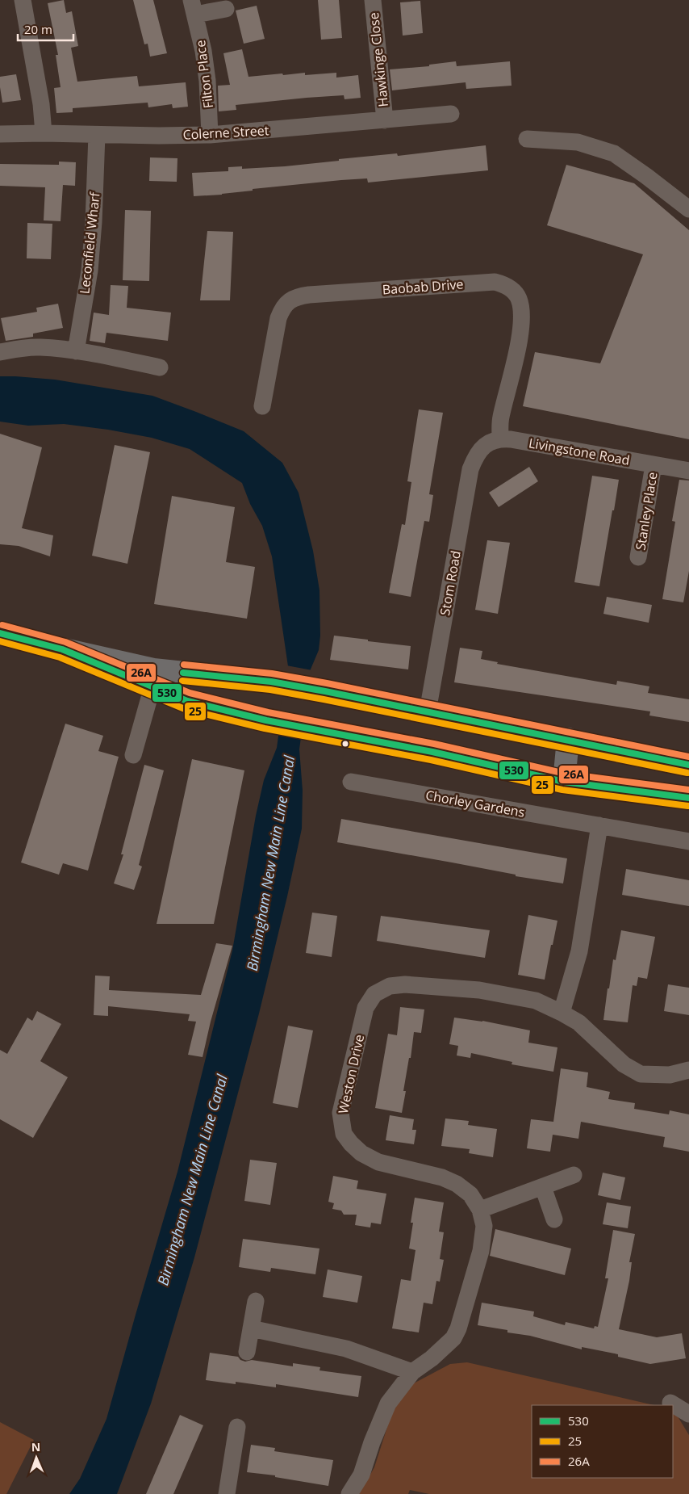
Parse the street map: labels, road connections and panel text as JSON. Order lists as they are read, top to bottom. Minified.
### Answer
{"streets":{"street":["Hawkinge Close","Filton Place","Colerne Street","Leconfield Wharf","Baobab Drive","Livingstone Road","Stanley Place","Stom Road","Chorley Gardens","Weston Drive"]},"crossings":[["Hawkinge Close","Colerne Street"],["Filton Place","Colerne Street"],["Colerne Street","Leconfield Wharf"],["Baobab Drive","Livingstone Road"],["Baobab Drive","Stom Road"],["Livingstone Road","Stanley Place"],["Livingstone Road","Stom Road"]],"water":["Birmingham New Main Line Canal"],"lines":["transit line 26A","transit line 530","transit line 25"],"legend":["530","25","26A"],"scale_bar":"20 m","north":"top"}
